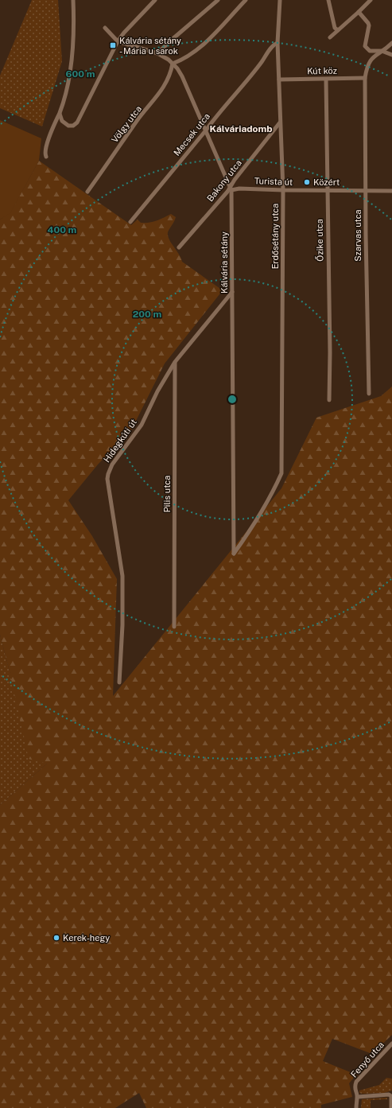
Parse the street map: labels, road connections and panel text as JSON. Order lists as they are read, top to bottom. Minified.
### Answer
{"streets":{"street":["Kút köz","Völgy utca","Mecsek utca","Bakony utca","Turista út","Szarvas utca","Erdősétány utca","Őzike utca","Kálvária sétány","Hidegkúti út","Pilis utca","Fenyő utca"]},"crossings":[["Kút köz","Szarvas utca"],["Kút köz","Erdősétány utca"],["Kút köz","Őzike utca"],["Völgy utca","Kálvária sétány"],["Mecsek utca","Erdősétány utca"],["Mecsek utca","Kálvária sétány"],["Bakony utca","Turista út"],["Bakony utca","Erdősétány utca"],["Bakony utca","Kálvária sétány"],["Turista út","Szarvas utca"],["Turista út","Erdősétány utca"],["Turista út","Őzike utca"],["Turista út","Kálvária sétány"],["Erdősétány utca","Kálvária sétány"],["Kálvária sétány","Hidegkúti út"],["Hidegkúti út","Pilis utca"]],"districts":["Kálváriadomb"],"places":{"transit":["Kálvária sétány - Mária u sarok"],"other":["Közért","Kerek-hegy"]},"rings":["600 m","400 m","200 m"]}
